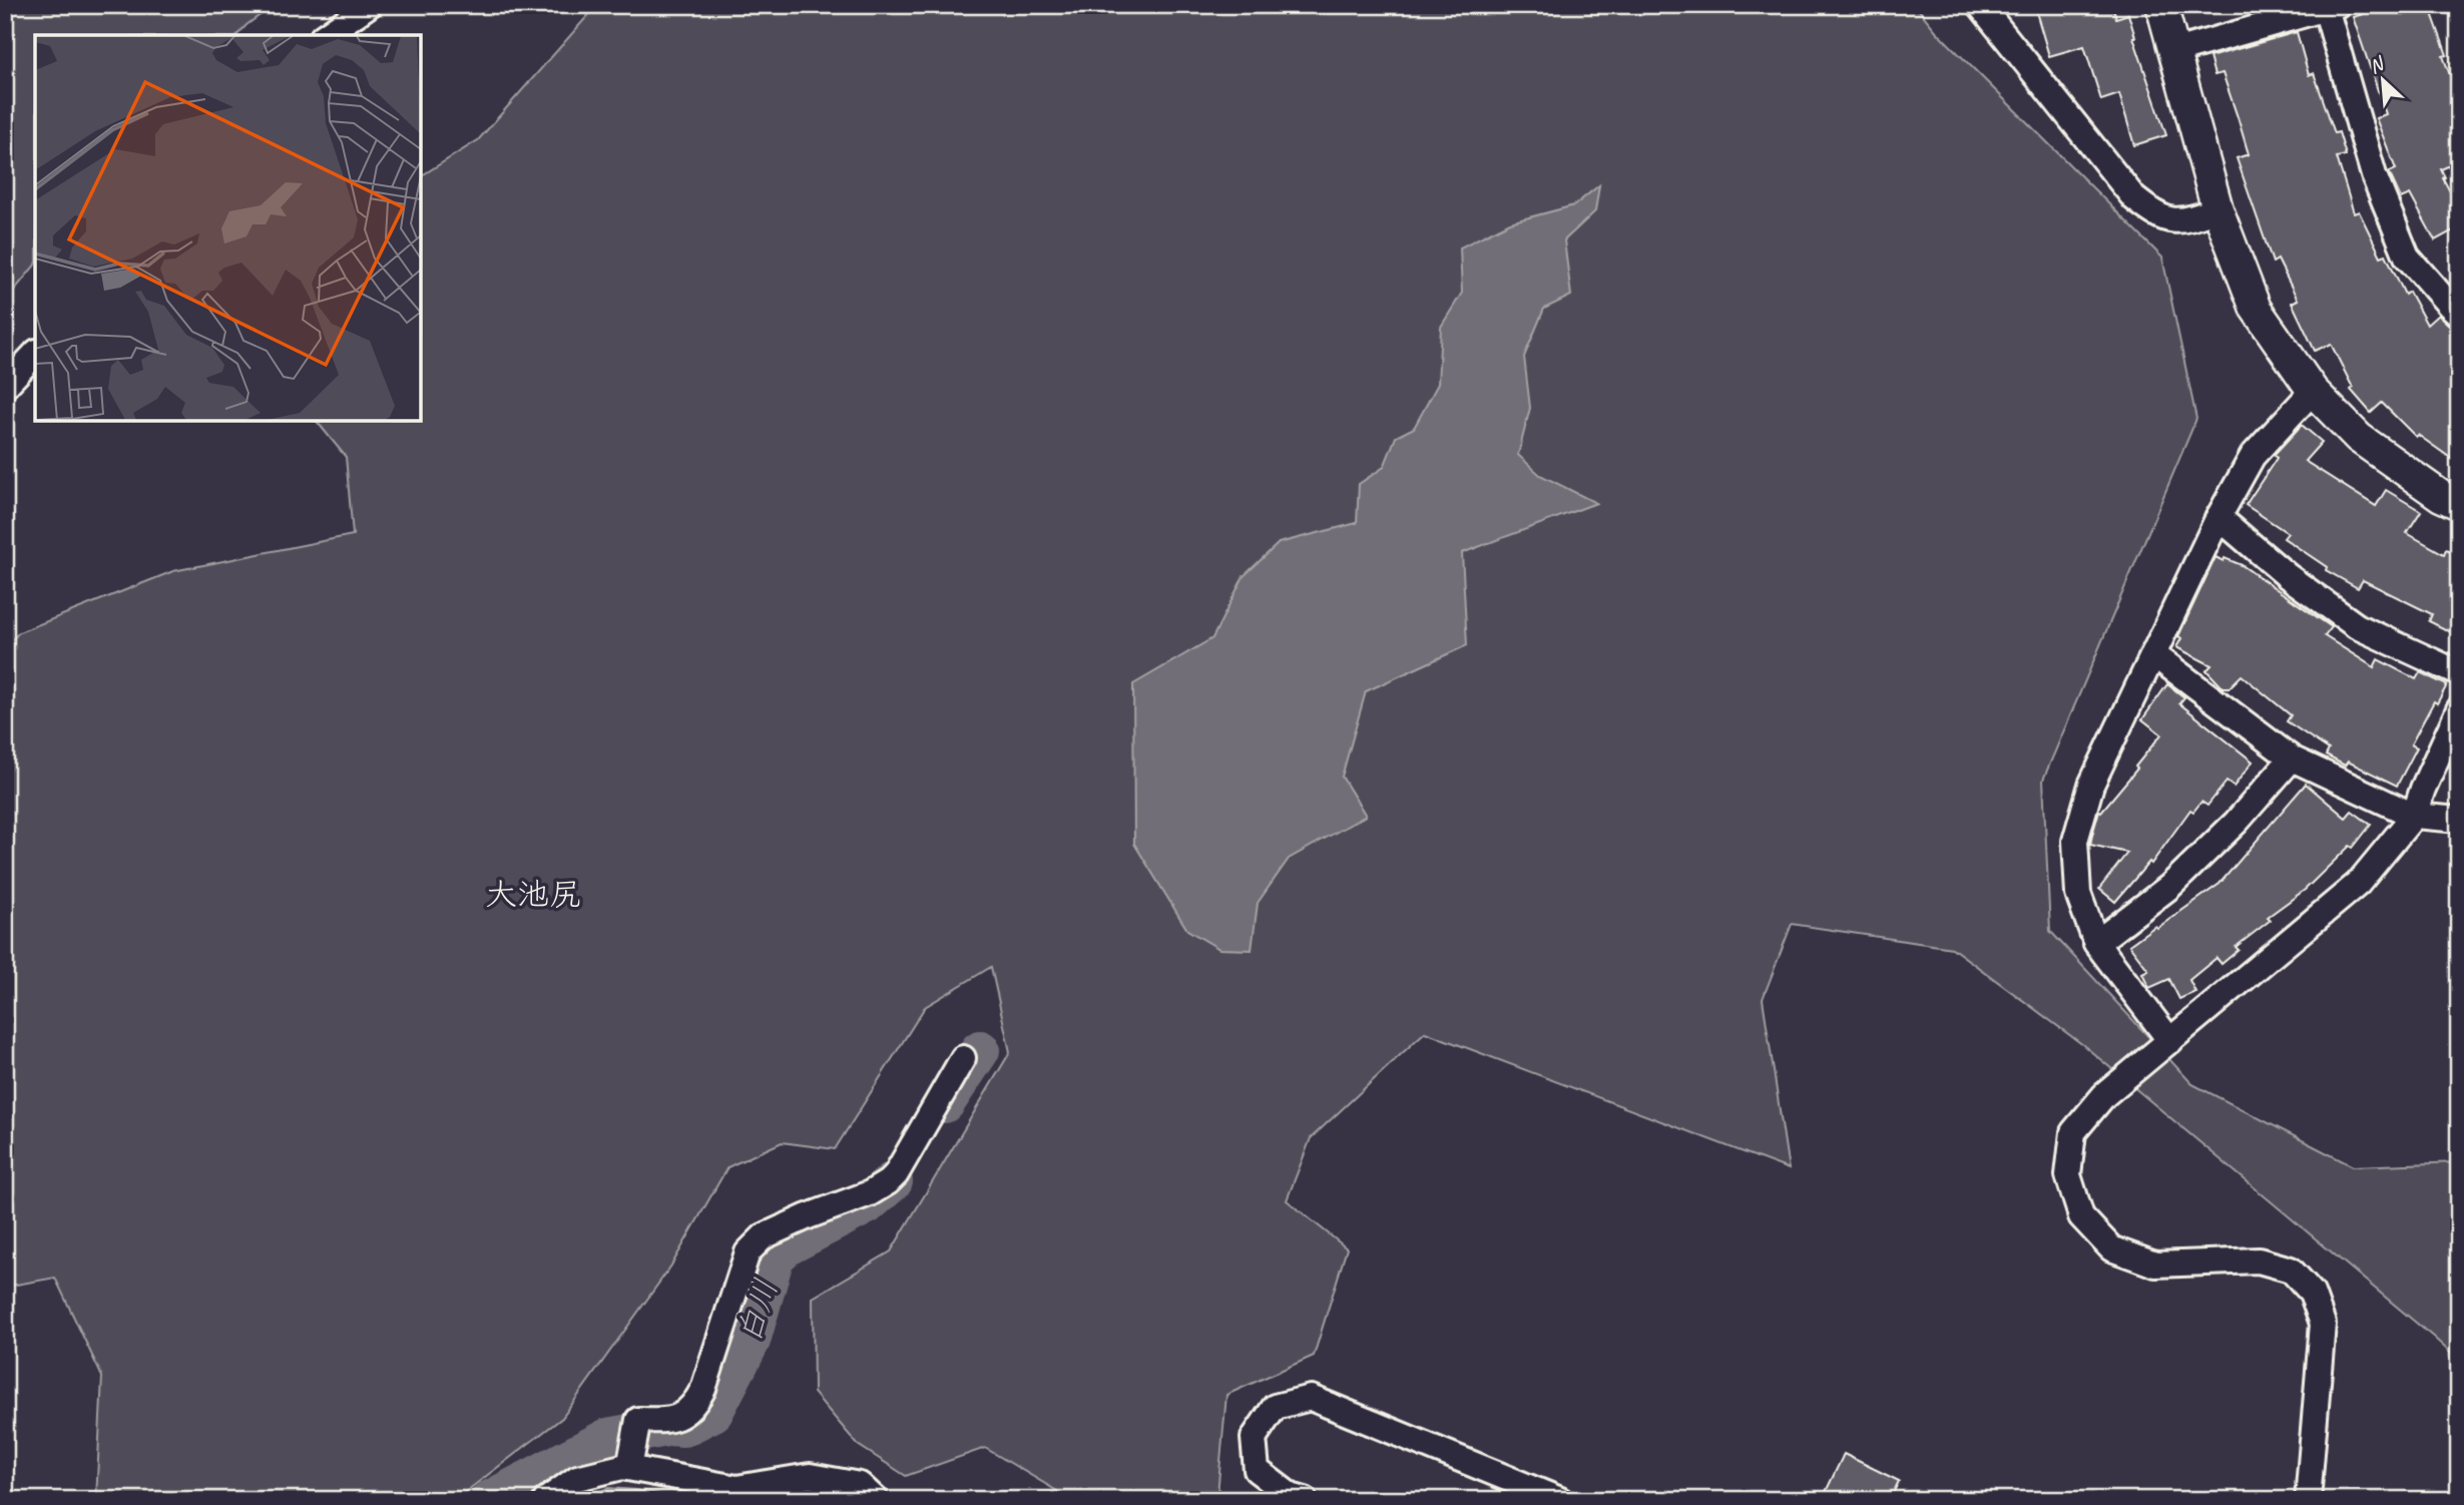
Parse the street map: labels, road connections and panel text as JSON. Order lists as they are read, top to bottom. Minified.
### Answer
{"districts":["大池尻"],"water":["白川"],"north":"top left"}
